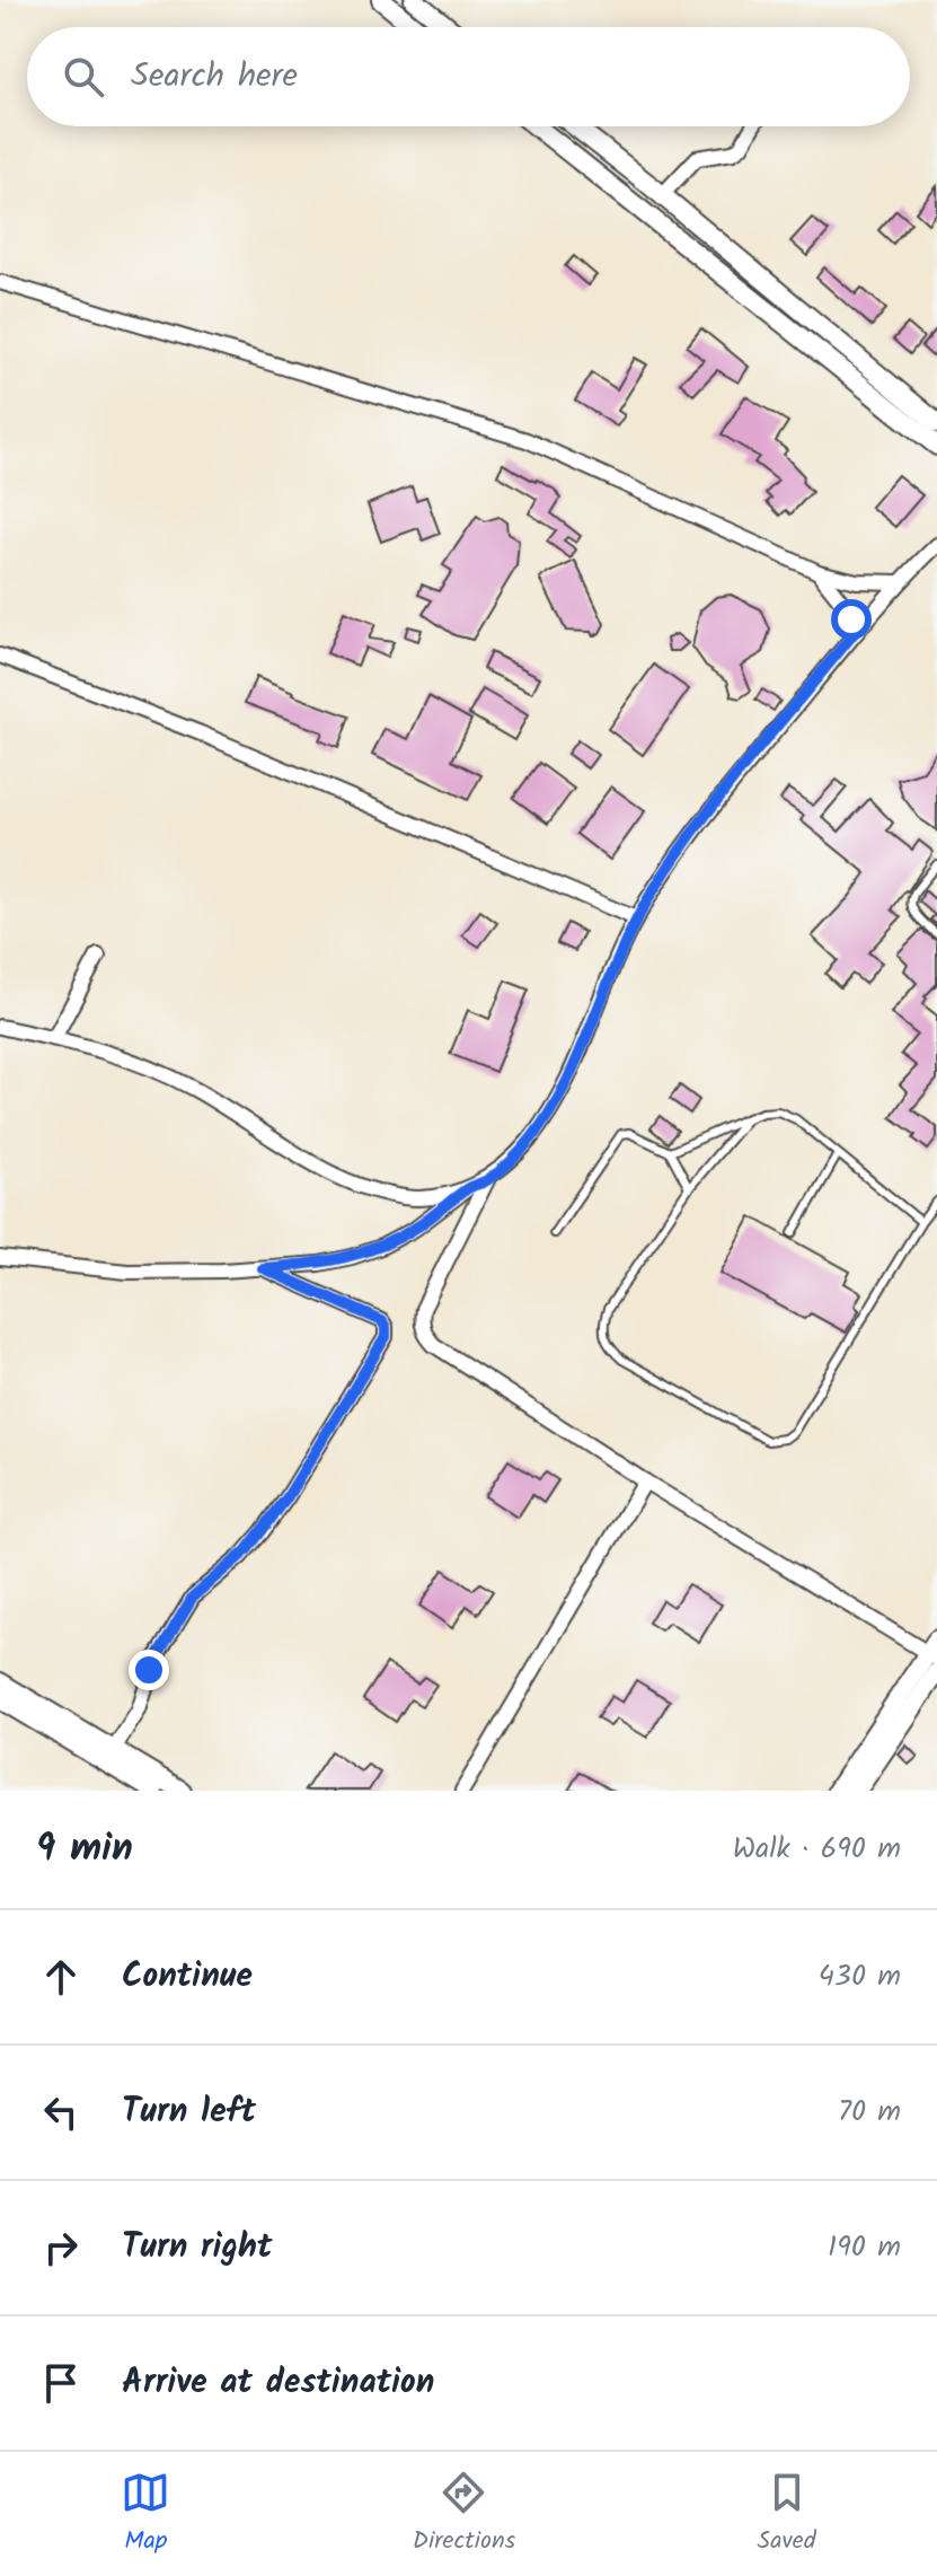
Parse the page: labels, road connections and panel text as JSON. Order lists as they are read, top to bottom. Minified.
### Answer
{"page":{"search":"Search here","heading":["9 min","Walk · 690 m"],"list":[["Continue","430 m"],["Turn left","70 m"],["Turn right","190 m"],"Arrive at destination"],"nav":["Map","Directions","Saved"]}}
